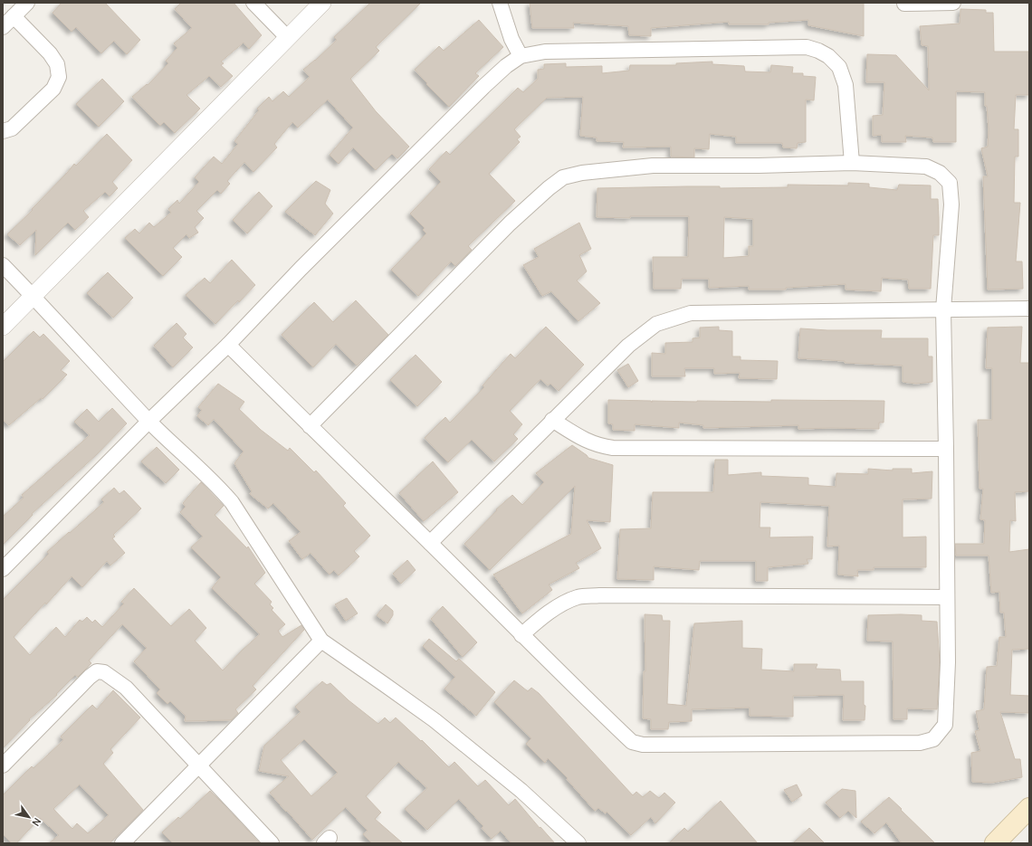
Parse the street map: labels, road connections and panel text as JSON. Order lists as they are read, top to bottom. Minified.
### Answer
{"north":"bottom right"}
